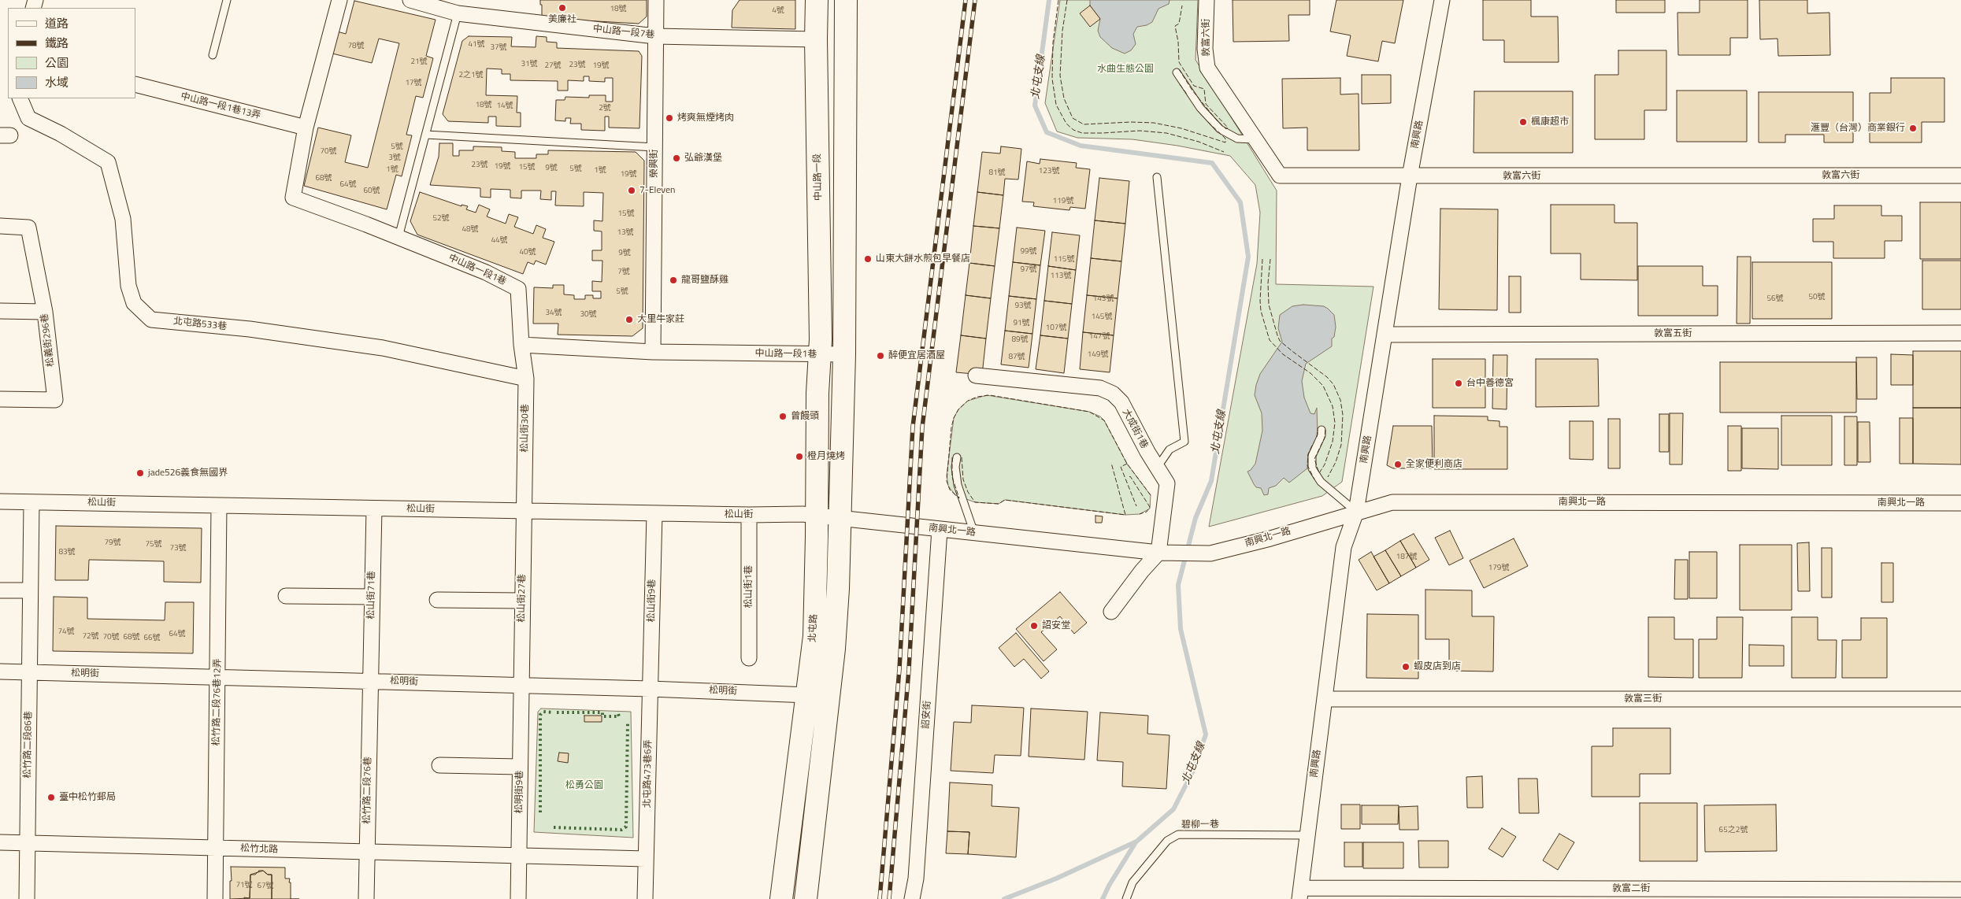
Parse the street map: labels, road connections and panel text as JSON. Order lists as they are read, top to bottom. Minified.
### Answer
{"streets":{"main road":["中山路一段","北屯路"],"street":["中山路一段7巷","敦富六街","中山路一段1巷13弄","南興路","榮興街","中山路一段1巷","北屯路533巷","敦富五街","松義街296巷","松山街30巷","大成街1巷","南興北一路","松山街","松山街1巷","松山街71巷","松山街27巷","松山街9巷","松明街","敦富三街","松竹路二段76巷12弄","詔安街","松竹路二段86巷","北屯路473巷6弄","松竹路二段76巷","松明街9巷","松竹北路","敦富二街"],"lane":["碧柳一巷"]},"crossings":[["中山路一段7巷","榮興街"],["中山路一段7巷","中山路一段"],["敦富六街","南興路"],["中山路一段1巷13弄","中山路一段1巷"],["南興路","敦富五街"],["南興路","南興北一路"],["南興路","敦富三街"],["南興路","碧柳一巷"],["南興路","敦富二街"],["榮興街","中山路一段1巷"],["中山路一段","中山路一段1巷"],["中山路一段","北屯路"],["中山路一段1巷","松山街30巷"],["中山路一段1巷","北屯路"],["北屯路533巷","松山街30巷"],["松山街30巷","松山街"],["松山街30巷","松山街27巷"],["大成街1巷","南興北一路"],["南興北一路","松山街"],["南興北一路","詔安街"],["松山街","松山街1巷"],["松山街","松山街71巷"],["松山街","松山街27巷"],["松山街","松山街9巷"],["松山街","北屯路"],["松山街","松竹路二段76巷12弄"],["松山街","松竹路二段86巷"],["松山街71巷","松明街"],["松山街71巷","松竹路二段76巷"],["松山街27巷","松明街"],["松山街27巷","松明街9巷"],["松山街9巷","松明街"],["松山街9巷","北屯路473巷6弄"],["北屯路","松明街"],["松明街","松竹路二段76巷12弄"],["松明街","松竹路二段86巷"],["松明街","北屯路473巷6弄"],["松明街","松竹路二段76巷"],["松明街","松明街9巷"],["松竹路二段76巷12弄","松竹北路"],["松竹路二段86巷","松竹北路"],["松竹路二段76巷","松竹北路"],["松明街9巷","松竹北路"]],"water":["北屯支線"],"parks":["水曲生態公園","松勇公園"],"places":["美廉社","烤爽無煙烤肉","楓康超市","滙豐（台灣）商業銀行","弘爺漢堡","7-Eleven","山東大餅水煎包早餐店","龍哥鹽酥雞","大里牛家莊","醉便宜居酒屋","台中善德宮","曾饅頭","橙月燒烤","全家便利商店","jade526義食無國界","詔安堂","蝦皮店到店","臺中松竹郵局"],"house_numbers":["18號","4號","41號","78號","37號","21號","31號","23號","27號","19號","2之1號","17號","18號","14號","2號","5號","70號","3號","23號","19號","15號","9號","5號","1號","1號","123號","81號","19號","68號","64號","60號","119號","15號","52號","48號","13號","44號","99號","40號","9號","115號","97號","7號","113號","5號","50號","143號","56號","93號","34號","30號","145號","91號","107號","147號","89號","149號","87號","79號","75號","73號","83號","187號","179號","74號","64號","72號","70號","68號","66號","65之2號","71號","67號"],"legend":["道路","鐵路","公園","水域"]}
